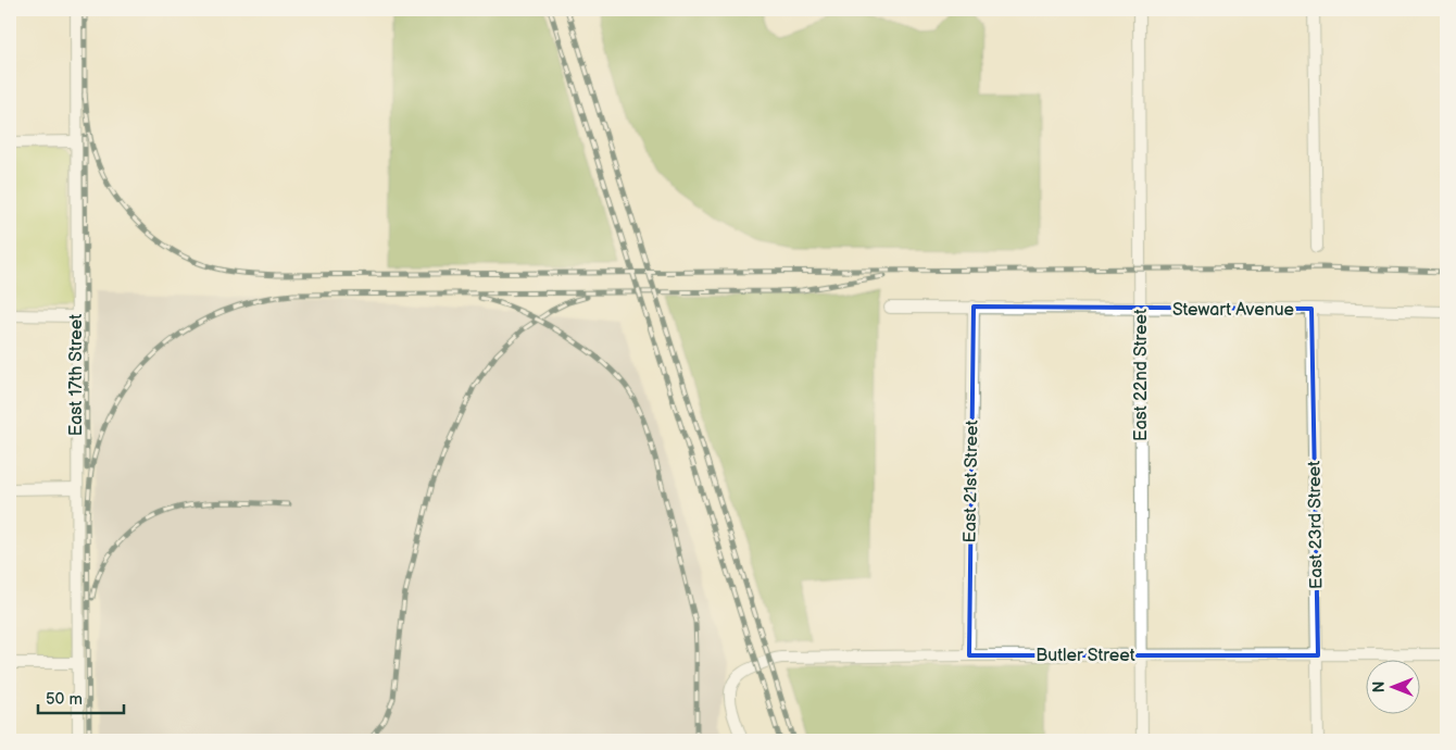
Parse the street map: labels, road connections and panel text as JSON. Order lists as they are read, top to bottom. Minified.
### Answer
{"streets":{"street":["Stewart Avenue","East 17th Street","East 22nd Street","East 21st Street","East 23rd Street","Butler Street"]},"crossings":[["Stewart Avenue","East 22nd Street"],["Stewart Avenue","East 21st Street"],["Stewart Avenue","East 23rd Street"],["East 22nd Street","Butler Street"],["East 21st Street","Butler Street"],["East 23rd Street","Butler Street"]],"scale_bar":"50 m","north":"left"}
